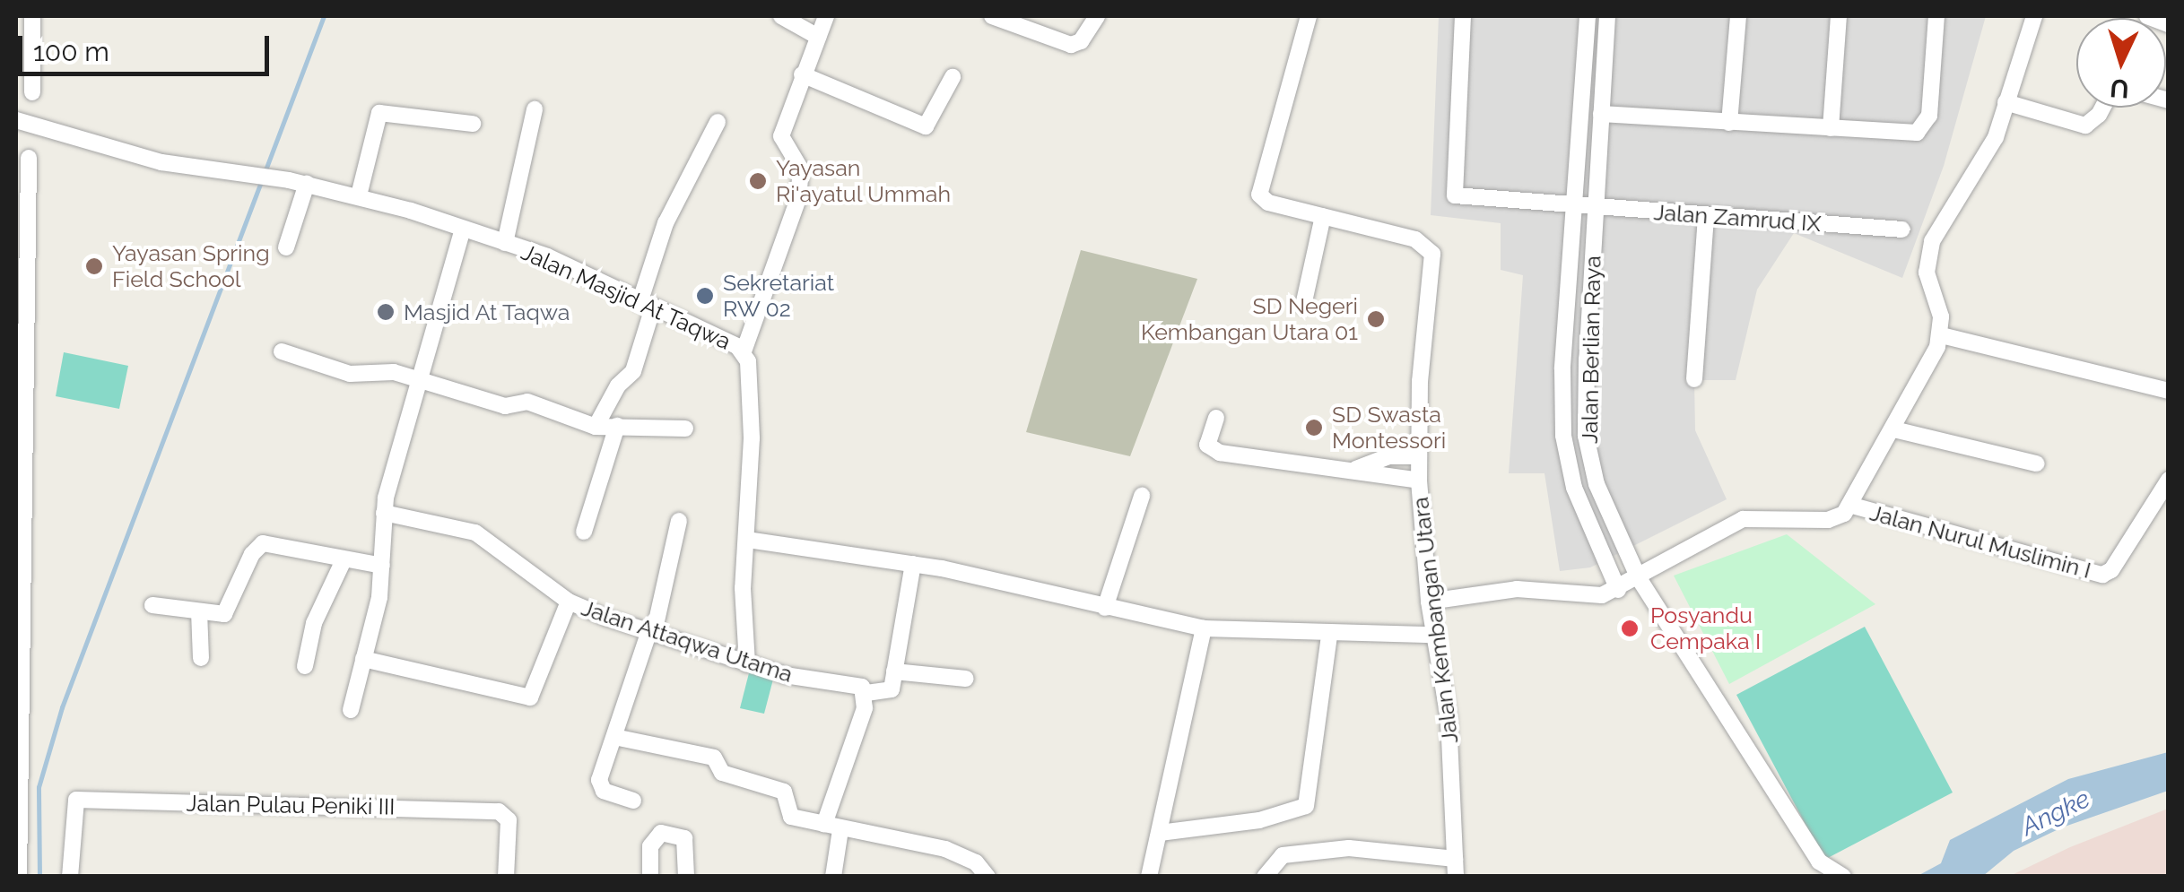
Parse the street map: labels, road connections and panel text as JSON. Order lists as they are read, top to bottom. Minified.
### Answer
{"streets":{"street":["Jalan Zamrud IX","Jalan Masjid At Taqwa","Jalan Berlian Raya","Jalan Nurul Muslimin I","Jalan Kembangan Utara","Jalan Attaqwa Utama","Jalan Pulau Peniki III"]},"crossings":[["Jalan Zamrud IX","Jalan Berlian Raya"],["Jalan Masjid At Taqwa","Jalan Attaqwa Utama"]],"water":["Angke"],"places":["Yayasan Ri'ayatul Ummah","Yayasan Spring Field School","Sekretariat RW 02","Masjid At Taqwa","SD Negeri Kembangan Utara 01","SD Swasta Montessori","Posyandu Cempaka I"],"scale_bar":"100 m","north":"bottom"}
